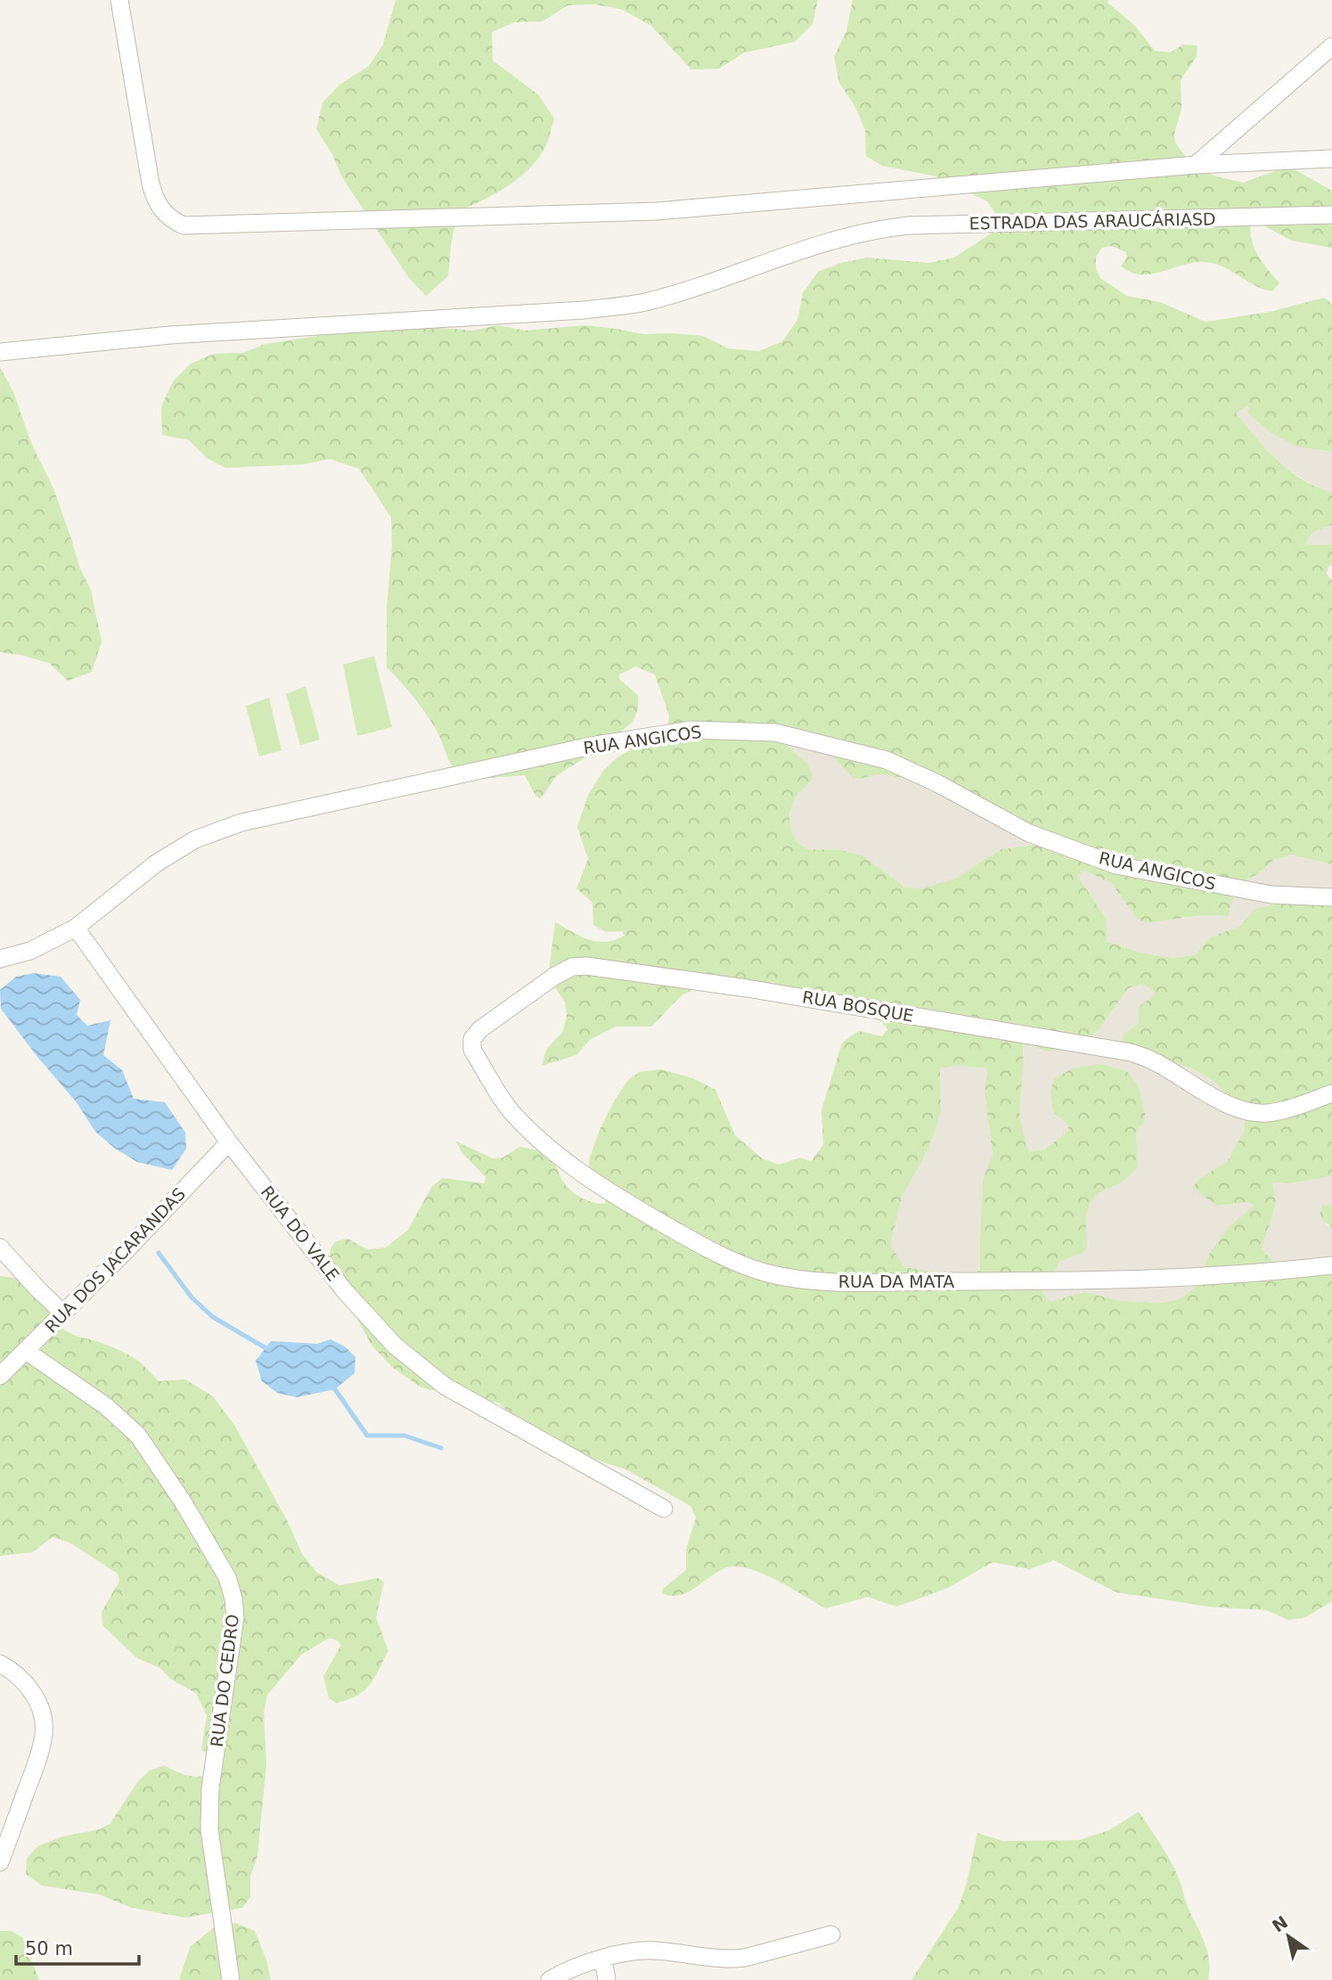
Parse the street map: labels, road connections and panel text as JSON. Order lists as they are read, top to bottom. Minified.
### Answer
{"streets":{"street":["ESTRADA DAS ARAUCÁRIASD","RUA ANGICOS","RUA BOSQUE","RUA DO VALE","RUA DOS JACARANDAS","RUA DA MATA","RUA DO CEDRO"]},"crossings":[["RUA ANGICOS","RUA DO VALE"],["RUA BOSQUE","RUA DA MATA"],["RUA DO VALE","RUA DOS JACARANDAS"],["RUA DOS JACARANDAS","RUA DO CEDRO"]],"scale_bar":"50 m","north":"top left"}
